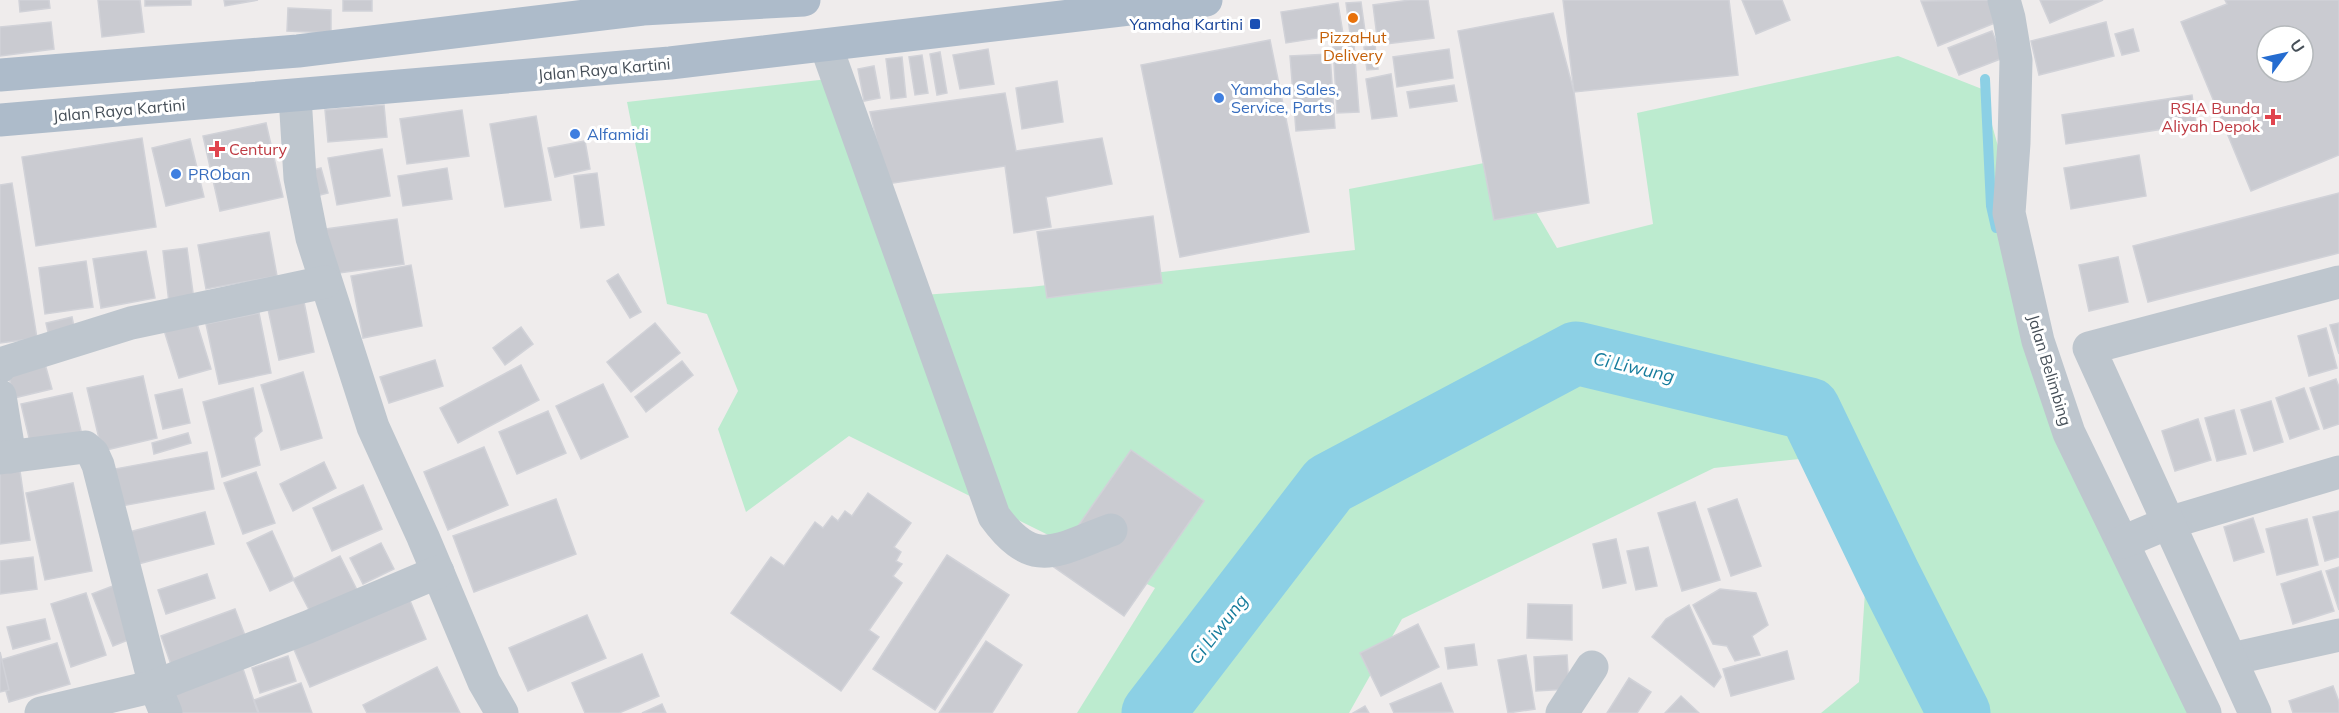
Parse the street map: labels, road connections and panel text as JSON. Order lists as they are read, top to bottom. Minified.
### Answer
{"streets":{"main road":["Jalan Raya Kartini"],"street":["Jalan Belimbing"]},"water":["Ci Liwung"],"places":{"other":["PizzaHut Delivery","Yamaha Sales, Service, Parts","Alfamidi","PROban"],"transit":["Yamaha Kartini"],"health":["RSIA Bunda Aliyah Depok","Century"]},"north":"top right"}
